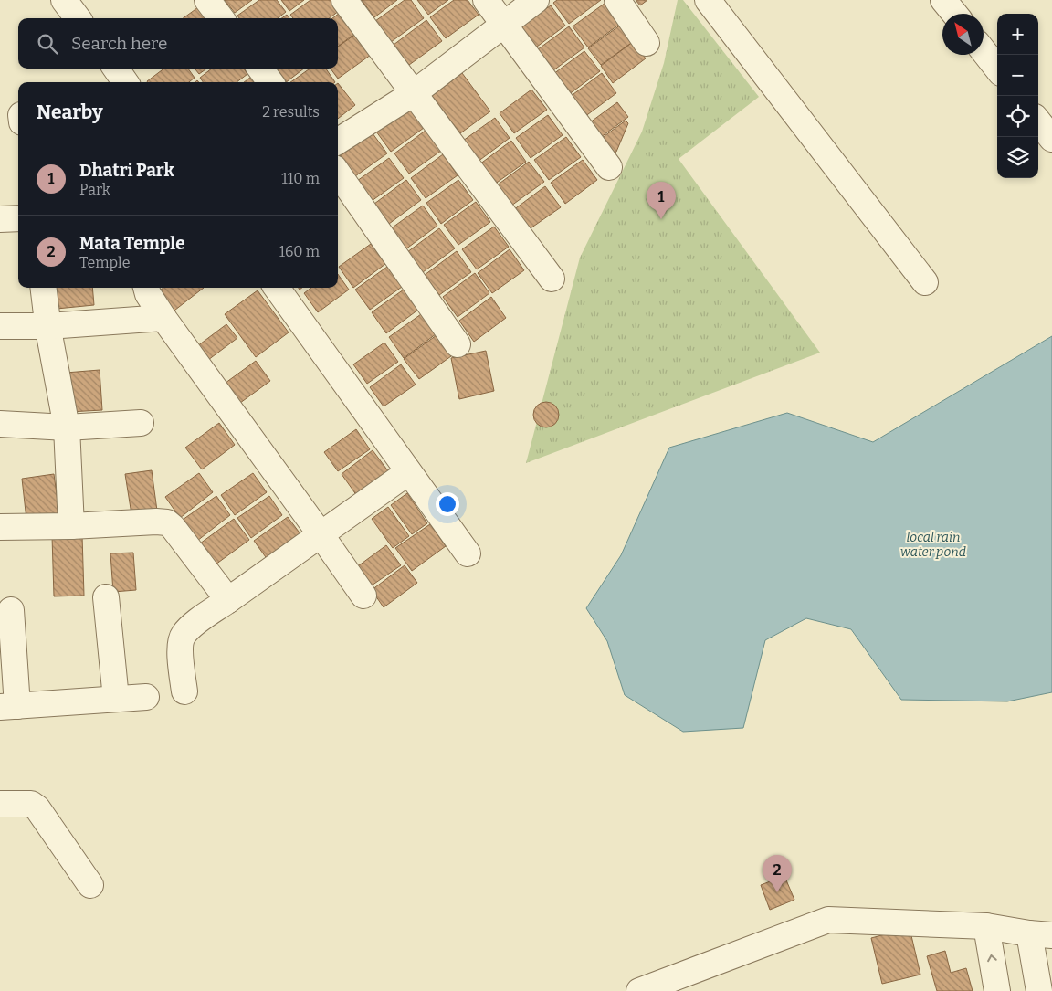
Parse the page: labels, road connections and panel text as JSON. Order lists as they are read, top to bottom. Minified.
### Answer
{"water":["local rain water pond"],"north":"top left","page":{"map_buttons":["+","−"],"search":"Search here","heading":["Nearby","2 results"],"list":[{"mark":"1","name":"Dhatri Park","note":"Park","value":"110 m"},{"mark":"2","name":"Mata Temple","note":"Temple","value":"160 m"}],"pins":["1","2"]}}
